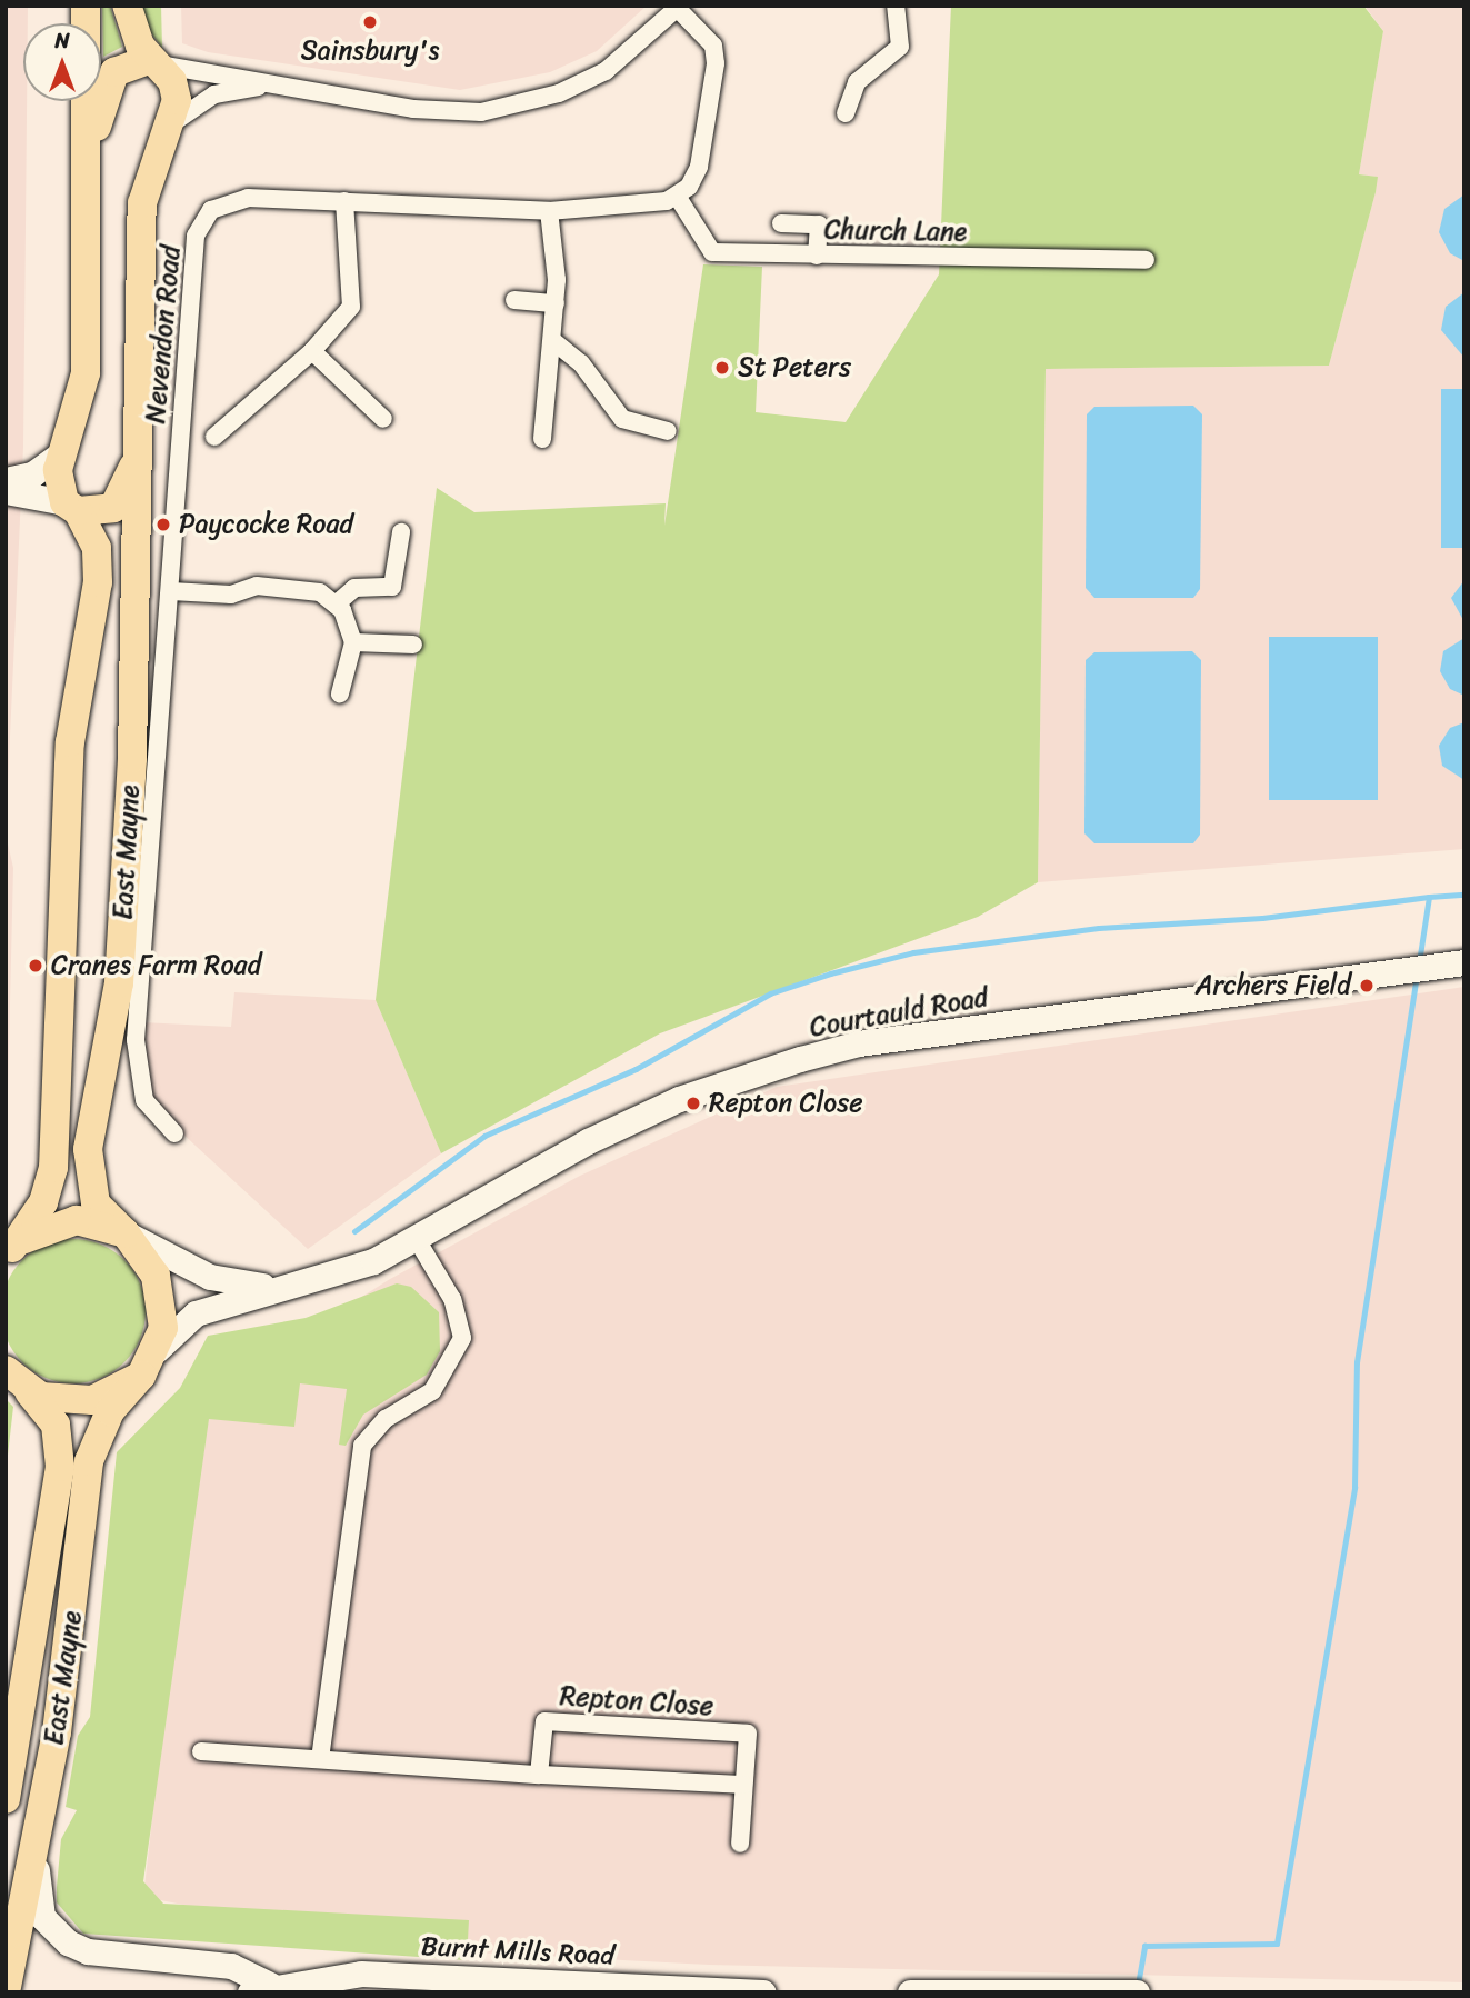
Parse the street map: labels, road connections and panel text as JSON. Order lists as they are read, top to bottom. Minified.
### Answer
{"streets":{"main road":["East Mayne"],"street":["Church Lane","Nevendon Road","Courtauld Road","Repton Close","Burnt Mills Road"]},"crossings":[["Church Lane","Nevendon Road"],["East Mayne","Courtauld Road"],["East Mayne","Burnt Mills Road"]],"places":["Sainsbury's","St Peters","Paycocke Road","Cranes Farm Road","Archers Field","Repton Close"],"north":"top"}
